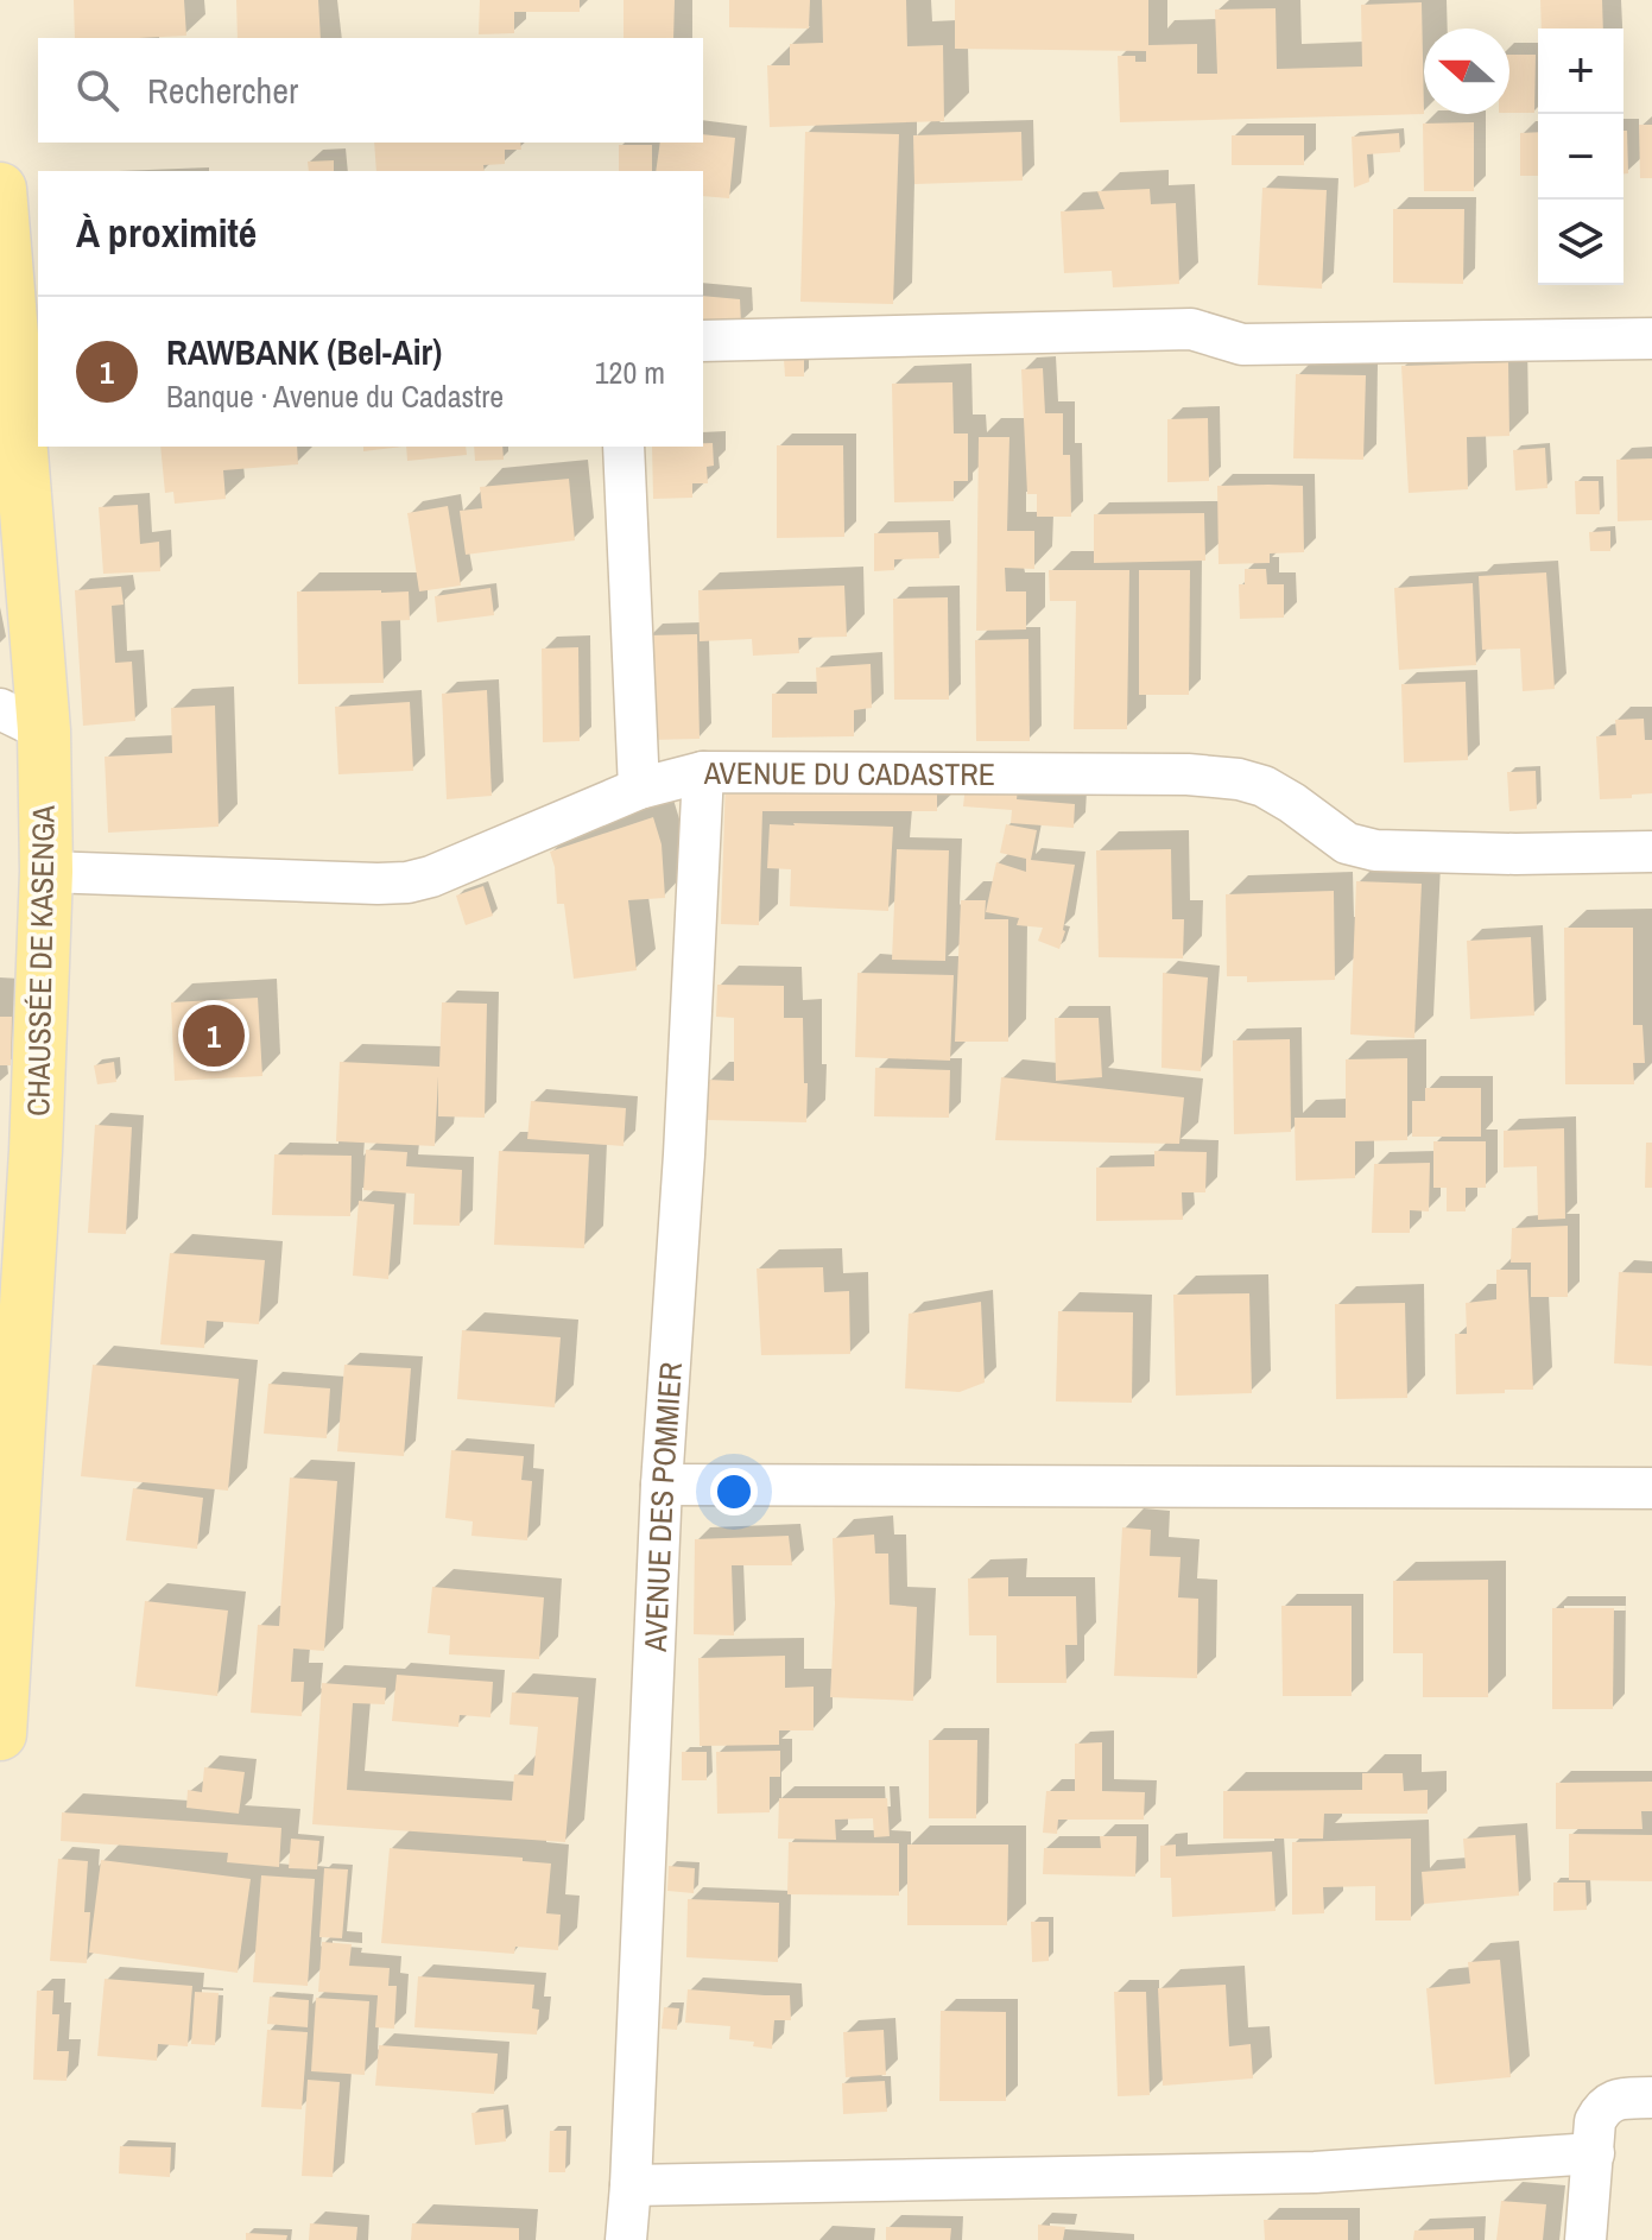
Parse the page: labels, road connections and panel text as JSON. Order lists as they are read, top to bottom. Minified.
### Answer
{"streets":{"main road":["CHAUSSÉE DE KASENGA"],"street":["AVENUE DU CADASTRE","AVENUE DES POMMIER"]},"crossings":[["AVENUE DU CADASTRE","CHAUSSÉE DE KASENGA"],["AVENUE DU CADASTRE","AVENUE DES POMMIER"]],"north":"left","page":{"map_buttons":["+","−"],"search":"Rechercher","heading":"À proximité","list":[{"mark":"1","name":"RAWBANK (Bel-Air)","note":"Banque · Avenue du Cadastre","value":"120 m"}],"pins":"1"}}
